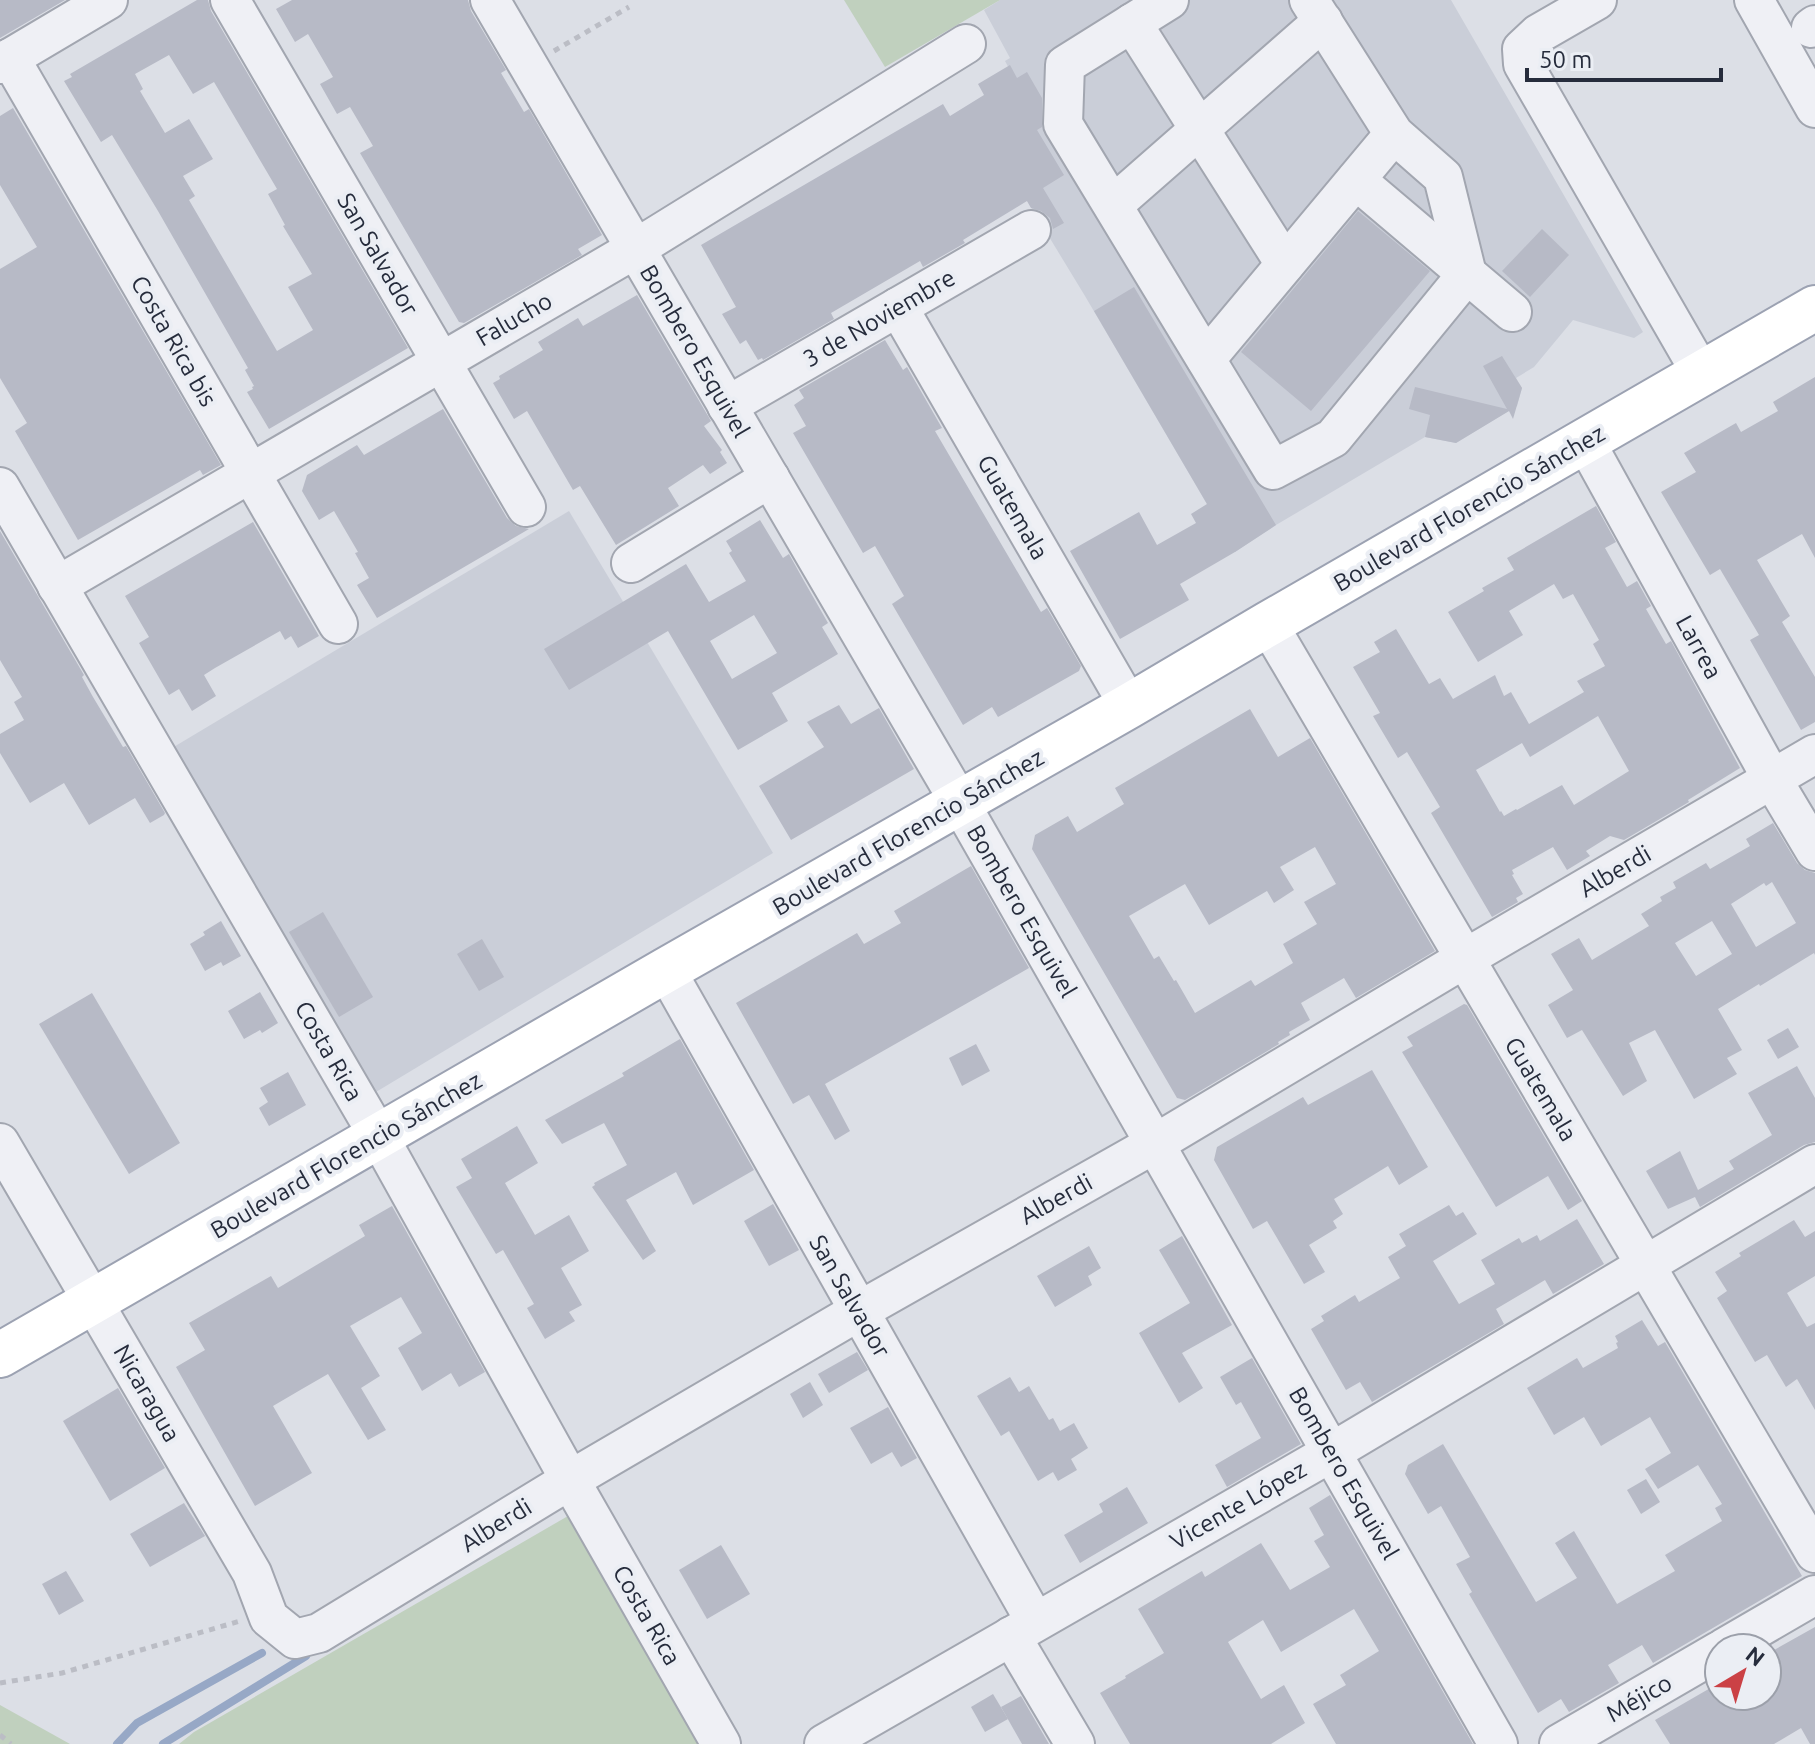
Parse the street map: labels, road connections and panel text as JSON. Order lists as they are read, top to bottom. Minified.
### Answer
{"streets":{"main road":["Boulevard Florencio Sánchez"],"street":["San Salvador","3 de Noviembre","Falucho","Costa Rica bis","Bombero Esquivel","Guatemala","Larrea","Alberdi","Costa Rica","Nicaragua","Vicente López","Méjico"]},"crossings":[["San Salvador","Falucho"],["San Salvador","Boulevard Florencio Sánchez"],["San Salvador","Alberdi"],["San Salvador","Vicente López"],["3 de Noviembre","Bombero Esquivel"],["3 de Noviembre","Guatemala"],["Falucho","Costa Rica bis"],["Falucho","Bombero Esquivel"],["Falucho","Costa Rica"],["Bombero Esquivel","Boulevard Florencio Sánchez"],["Bombero Esquivel","Alberdi"],["Bombero Esquivel","Vicente López"],["Guatemala","Boulevard Florencio Sánchez"],["Guatemala","Alberdi"],["Guatemala","Vicente López"],["Boulevard Florencio Sánchez","Larrea"],["Boulevard Florencio Sánchez","Costa Rica"],["Boulevard Florencio Sánchez","Nicaragua"],["Larrea","Alberdi"],["Alberdi","Costa Rica"],["Alberdi","Nicaragua"]],"scale_bar":"50 m","north":"top right"}
